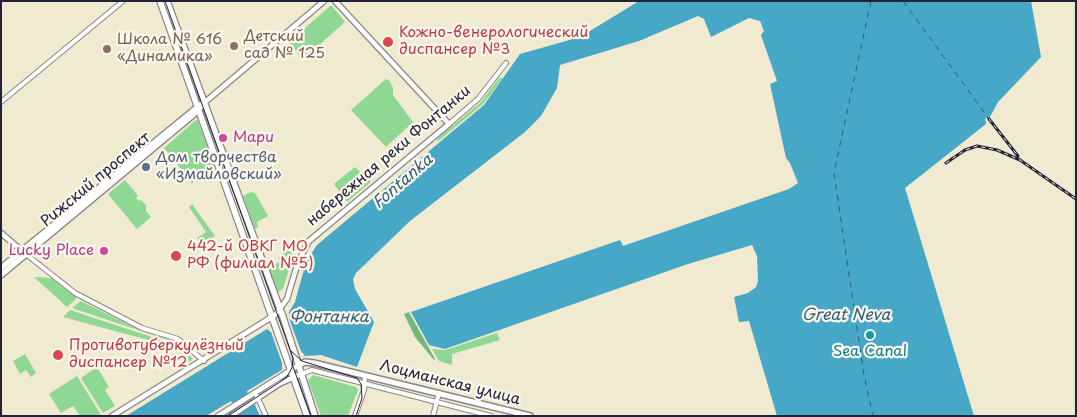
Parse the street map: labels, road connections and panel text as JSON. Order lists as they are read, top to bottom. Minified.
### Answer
{"streets":{"main road":["Рижский проспект","Лоцманская улица"],"street":["набережная реки Фонтанки"]},"water":["Fontanka","Great Neva","Фонтанка"],"places":["Кожно-венерологический диспансер №3","Детский сад № 125","Школа № 616 «Динамика»","Мари","Дом творчества «Измайловский»","Lucky Place","442-й ОВКГ МО РФ (филиал №5)","Sea Canal","Противотуберкулёзный диспансер №12"]}
